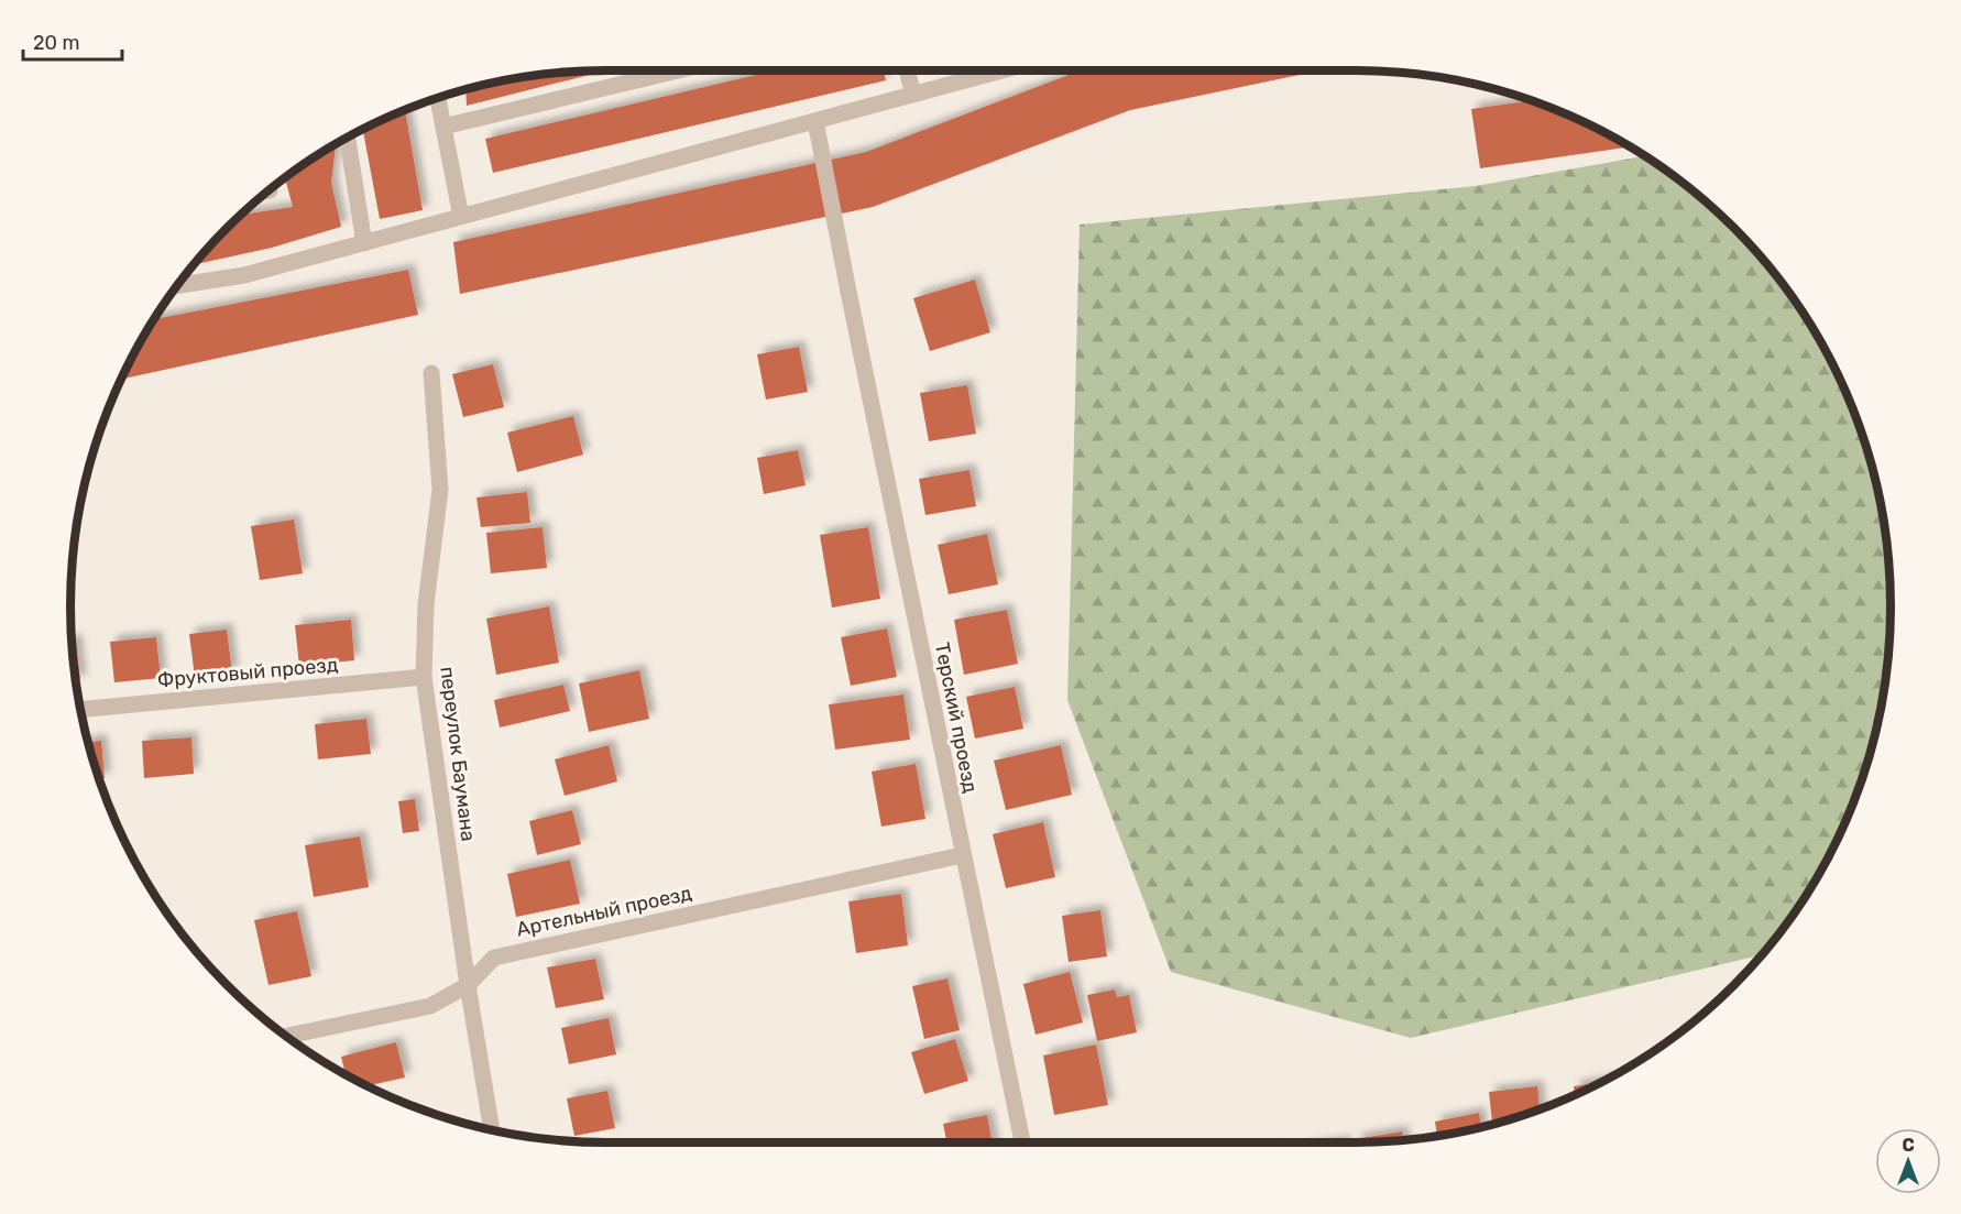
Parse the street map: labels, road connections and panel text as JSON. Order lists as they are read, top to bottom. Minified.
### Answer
{"streets":{"street":["Фруктовый проезд","Терский проезд","переулок Баумана","Артельный проезд"]},"crossings":[["Фруктовый проезд","переулок Баумана"],["Терский проезд","Артельный проезд"],["переулок Баумана","Артельный проезд"]],"scale_bar":"20 m","north":"top"}
